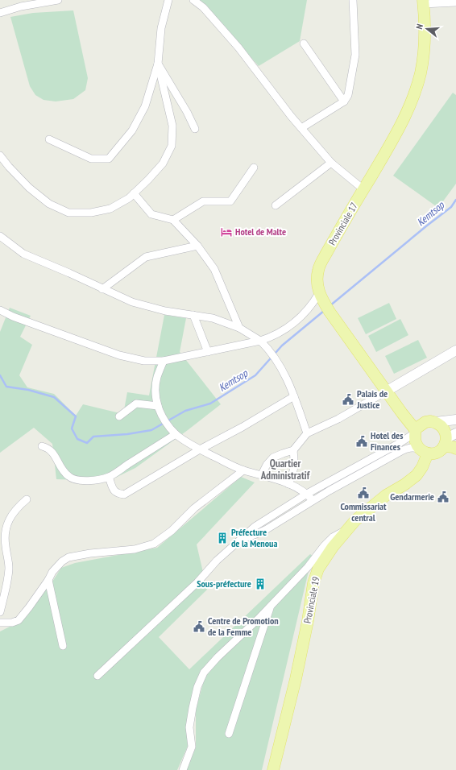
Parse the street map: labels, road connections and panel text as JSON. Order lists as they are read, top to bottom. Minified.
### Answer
{"streets":{"main road":["Provinciale 17","Provinciale 19"]},"districts":["Quartier Administratif"],"water":["Kemtsop"],"places":{"hotel":["Hotel de Malte"],"public building":["Palais de Justice","Hotel des Finances","Commissariat central","Gendarmerie","Centre de Promotion de la Femme"],"building":["Préfecture de la Menoua","Sous-préfecture"]},"north":"left"}
